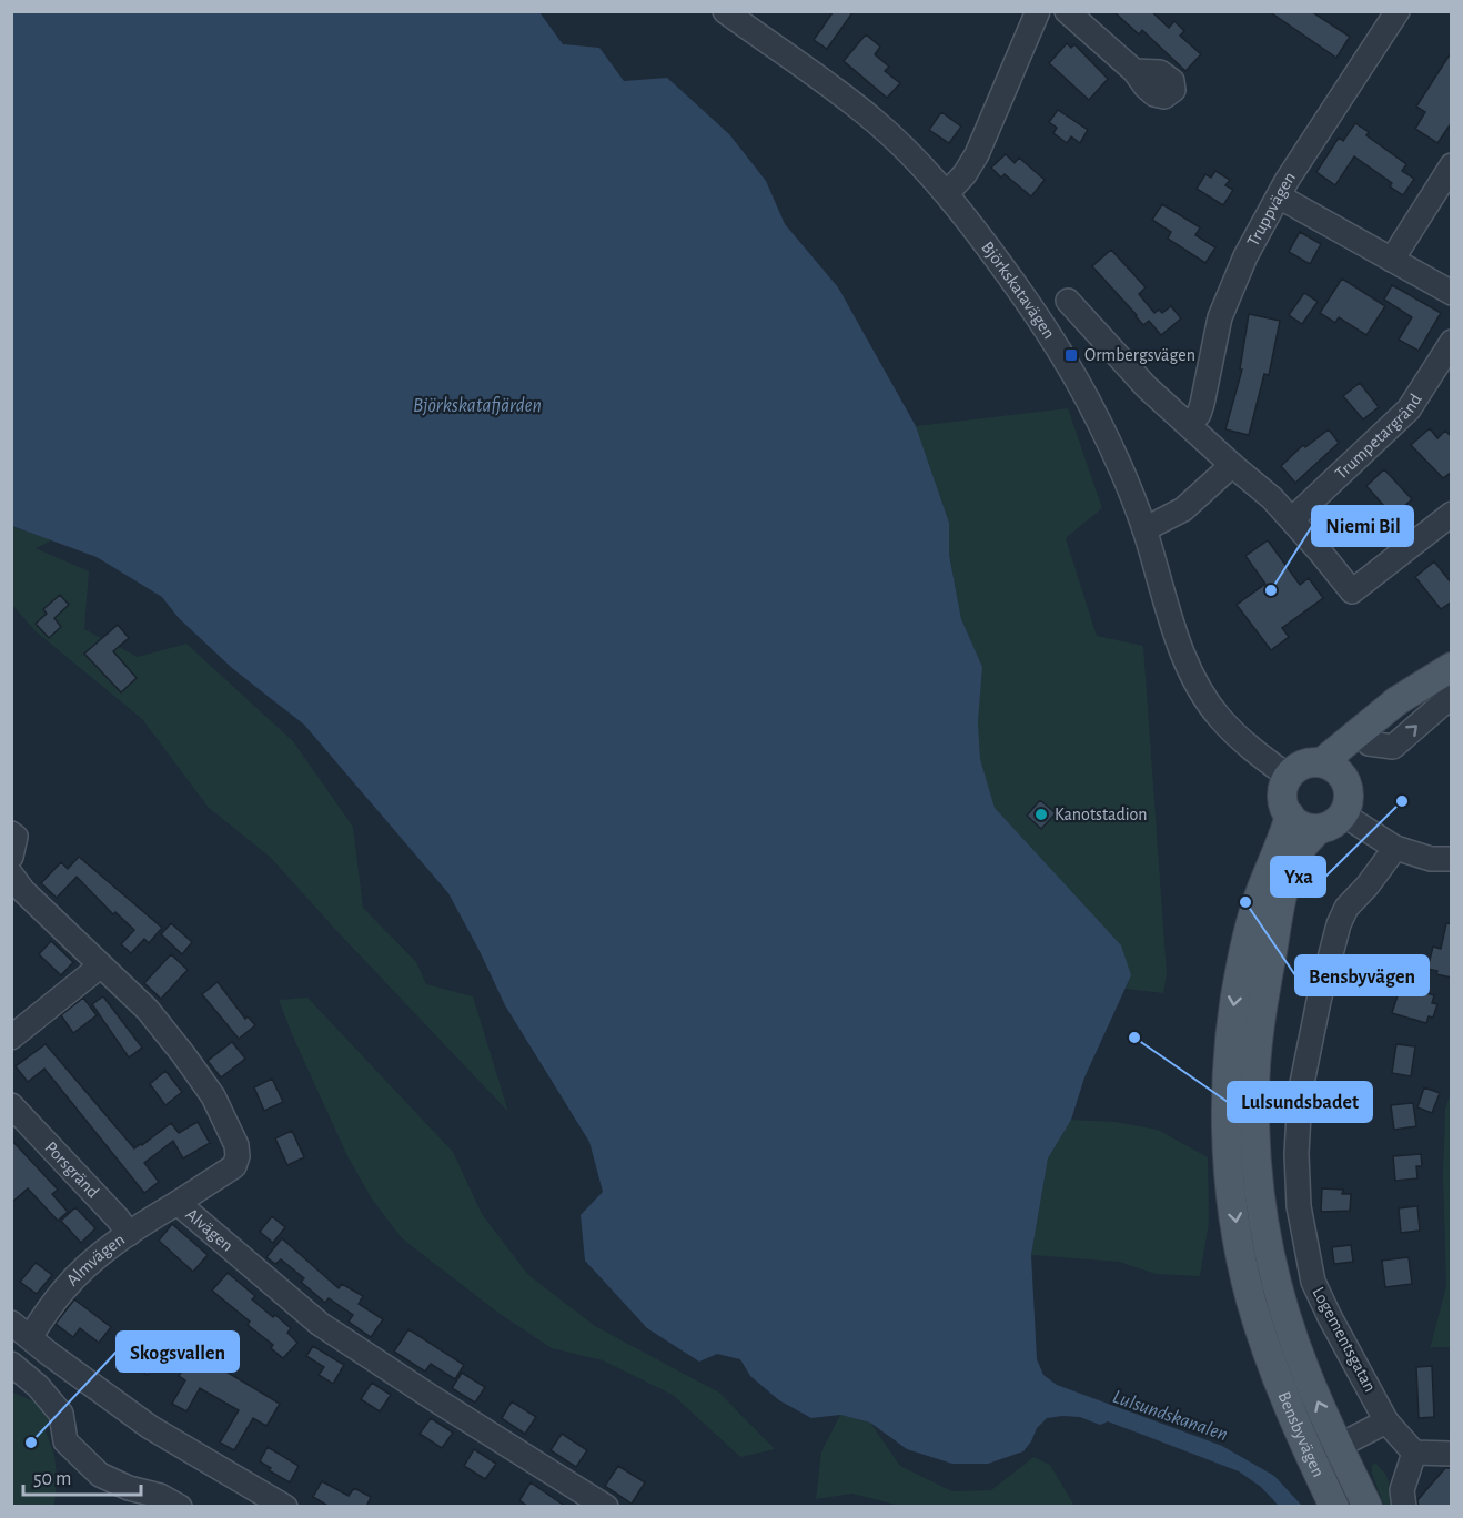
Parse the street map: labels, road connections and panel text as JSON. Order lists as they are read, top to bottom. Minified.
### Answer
{"streets":{"main road":["Bensbyvägen"],"street":["Truppvägen","Björkskatavägen","Trumpetargränd","Porsgränd","Alvägen","Almvägen","Logementsgatan"]},"crossings":[["Björkskatavägen","Bensbyvägen"],["Porsgränd","Almvägen"],["Alvägen","Almvägen"]],"water":["Björkskatafjärden","Lulsundskanalen"],"places":{"transit":["Ormbergsvägen"],"other":["Niemi Bil","Yxa","Kanotstadion","Bensbyvägen","Lulsundsbadet","Skogsvallen"]},"scale_bar":"50 m"}
